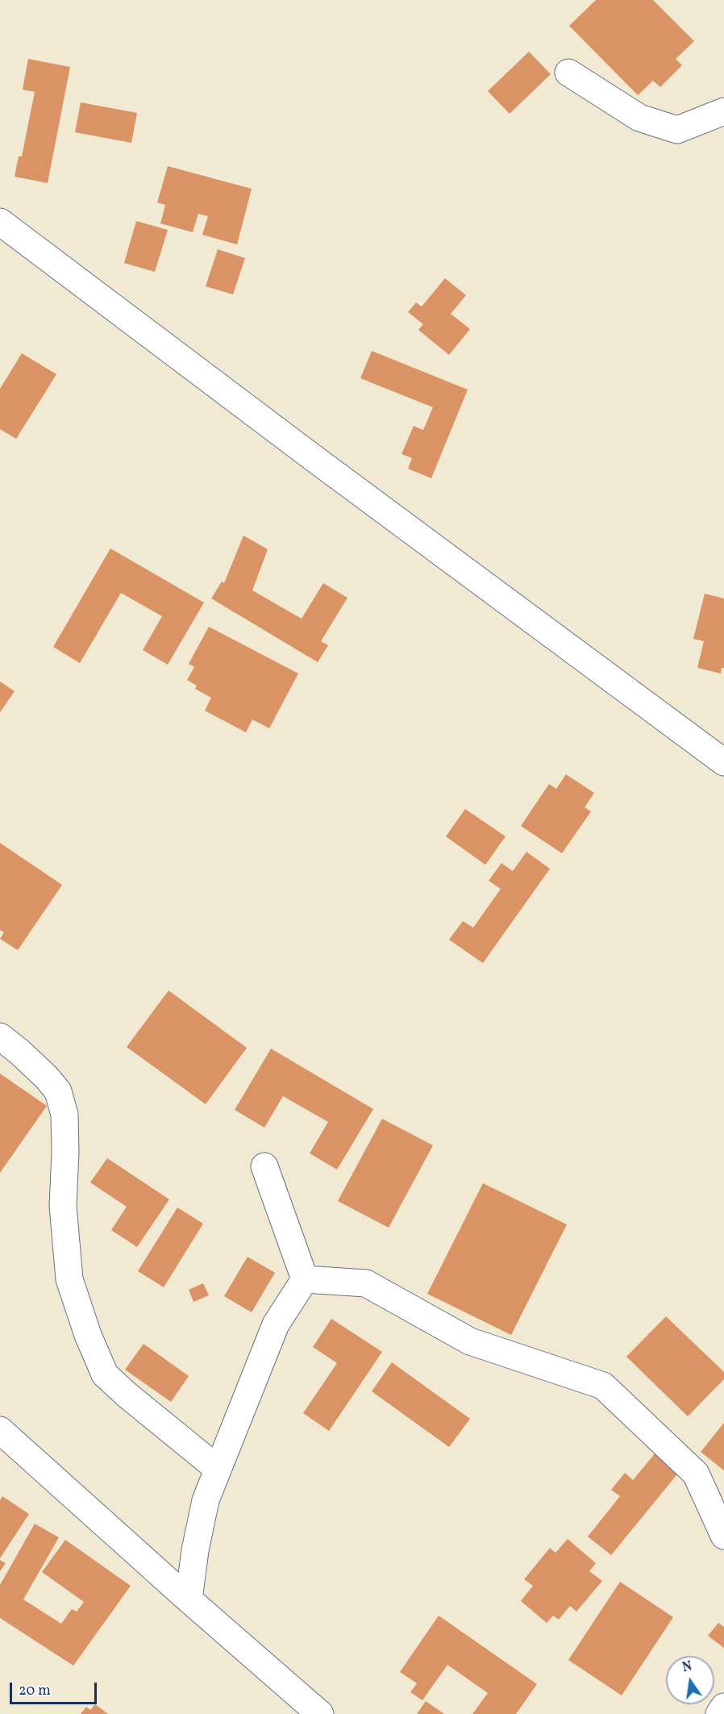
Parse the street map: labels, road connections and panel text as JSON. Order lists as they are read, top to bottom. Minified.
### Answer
{"scale_bar":"20 m","north":"top"}
